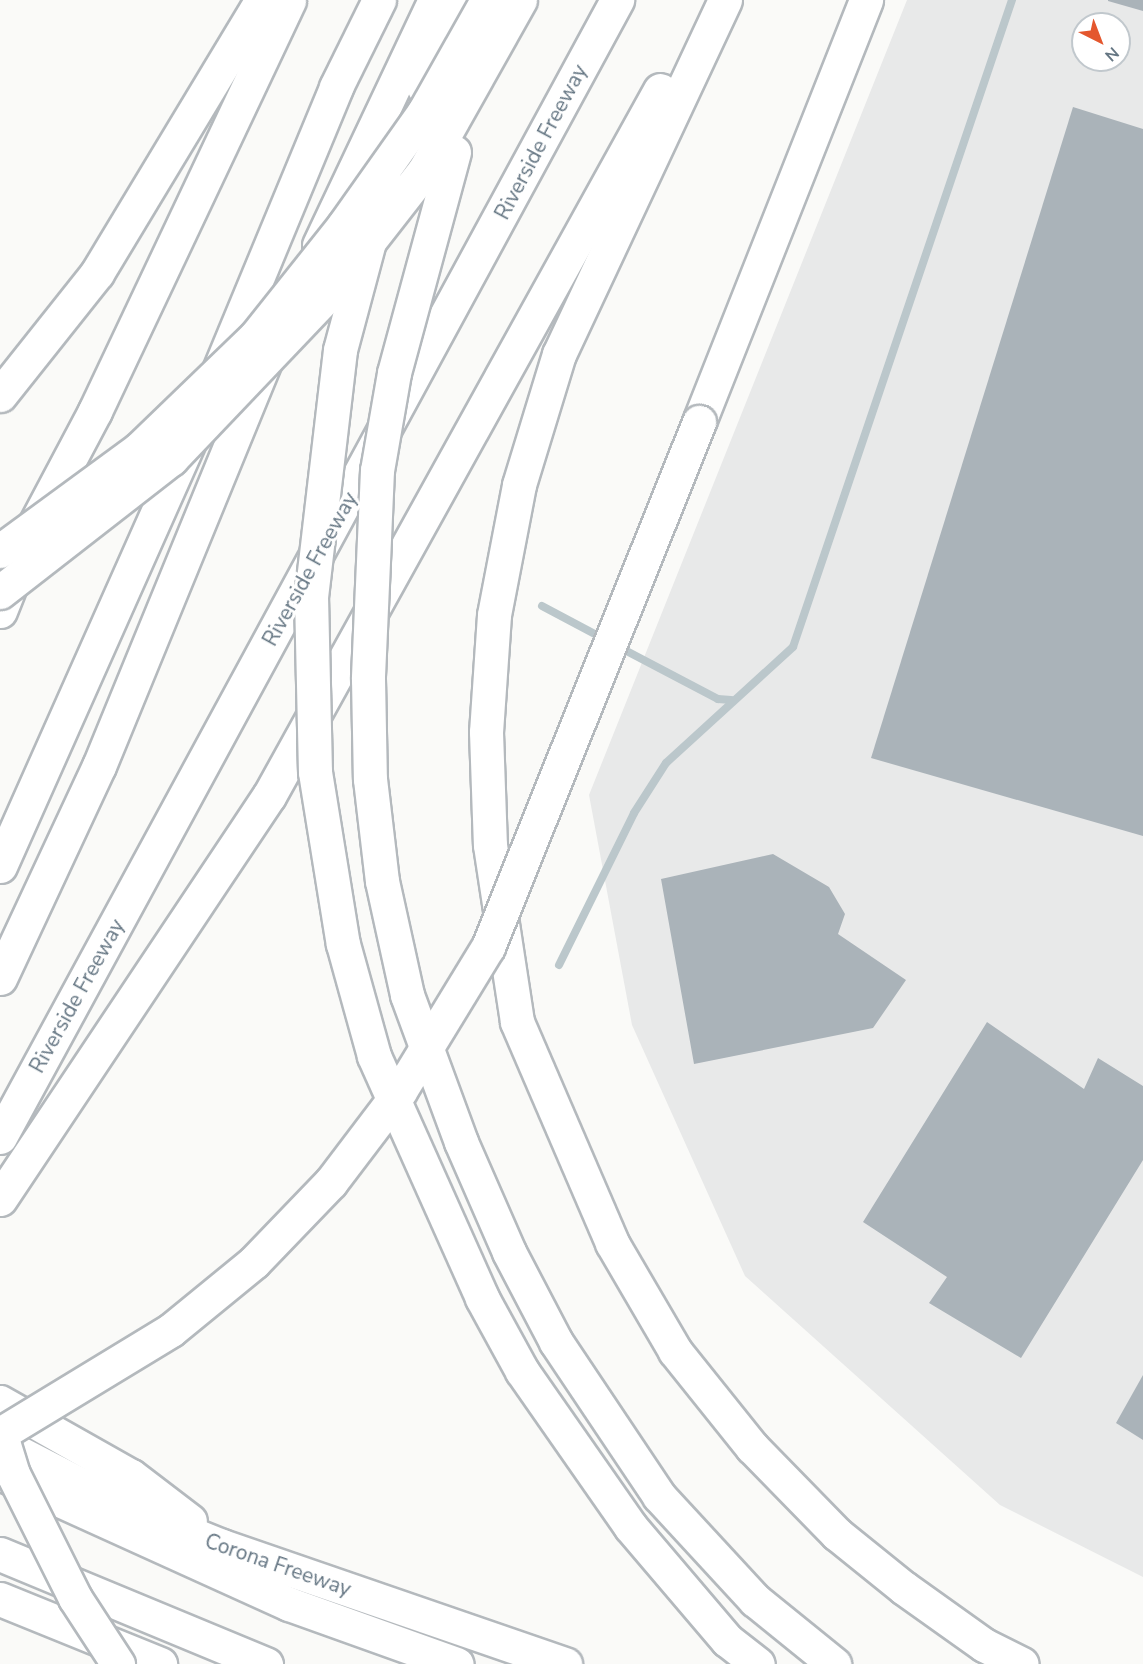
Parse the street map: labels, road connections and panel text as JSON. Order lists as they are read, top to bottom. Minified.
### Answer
{"streets":{"highway":["Riverside Freeway","Corona Freeway"]},"north":"bottom right"}
